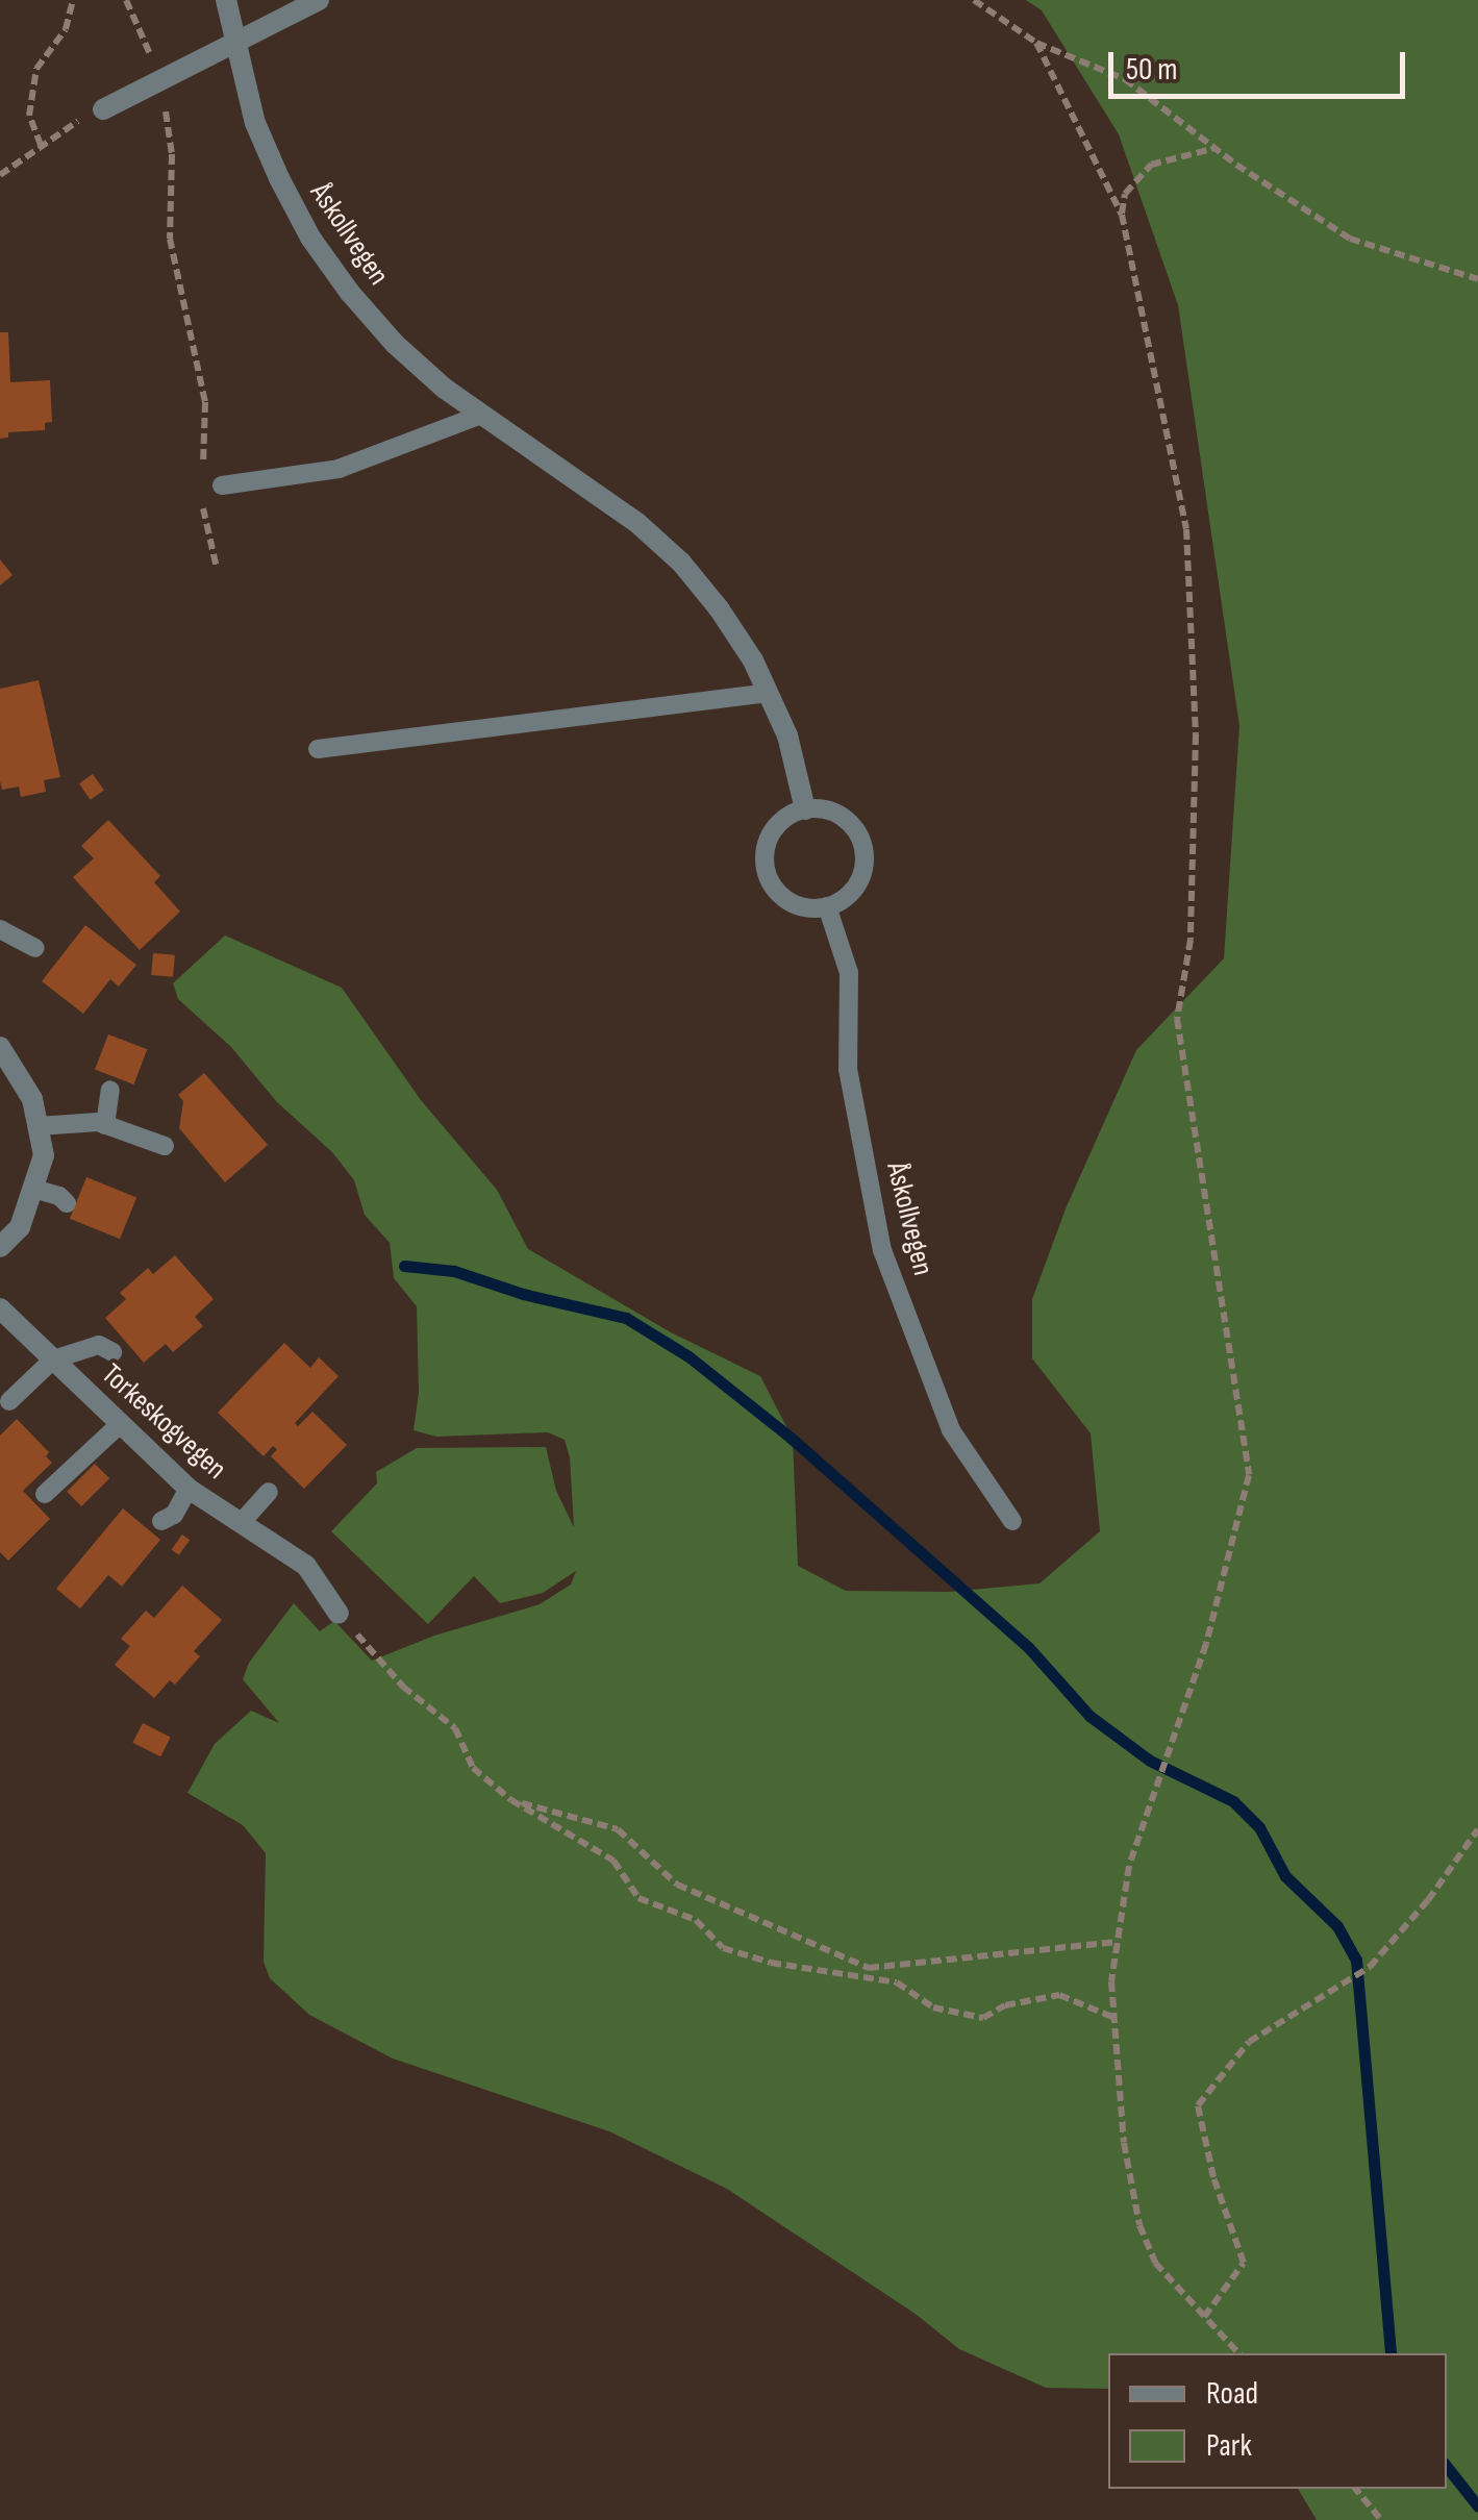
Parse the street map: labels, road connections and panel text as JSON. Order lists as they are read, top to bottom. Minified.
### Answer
{"streets":{"street":["Åskollvegen","Torkeskogvegen"]},"legend":["Road","Park"],"scale_bar":"50 m"}
